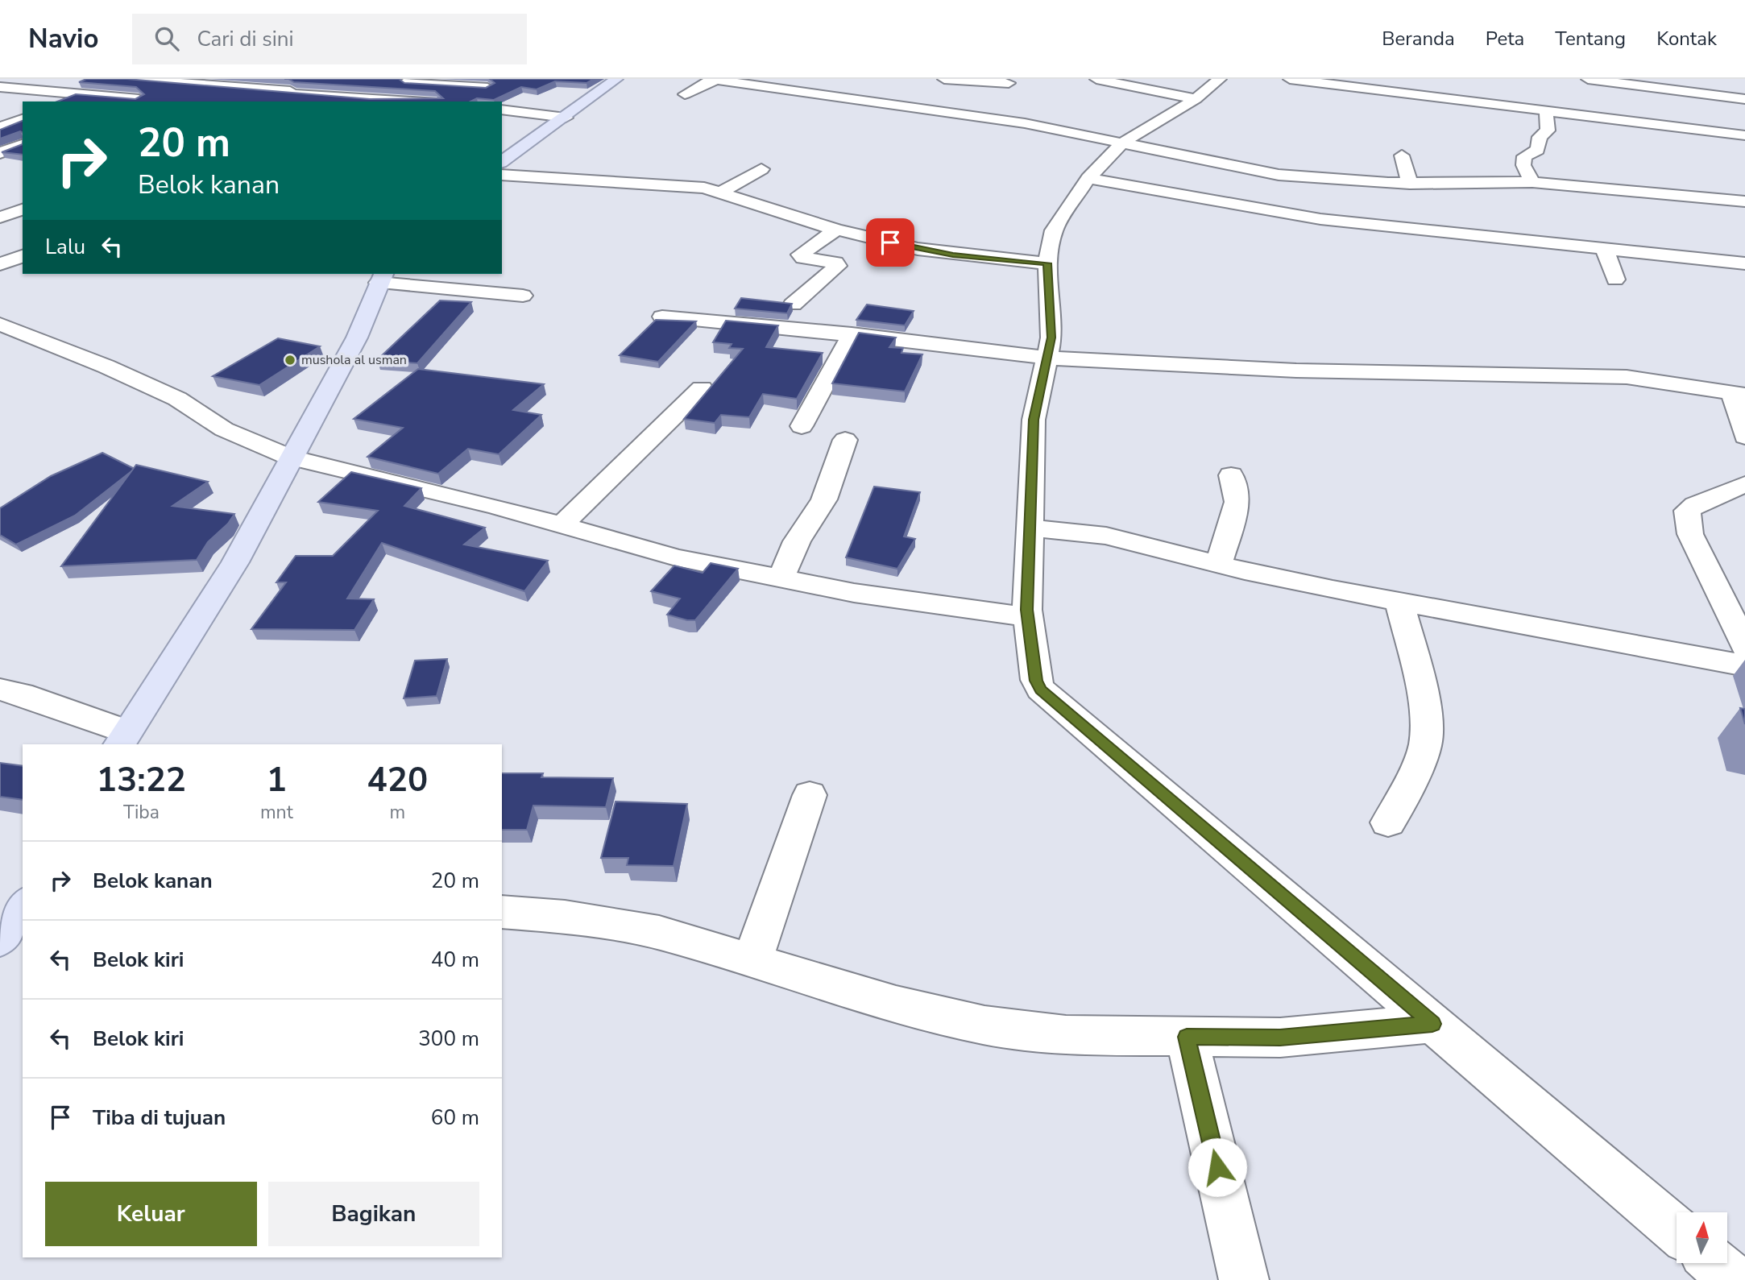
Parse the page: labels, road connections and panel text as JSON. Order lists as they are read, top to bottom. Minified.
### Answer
{"places":["mushola al usman"],"north":"top","page":{"header":"Navio","search":"Cari di sini","nav":["Beranda","Peta","Tentang","Kontak"],"turn":["20 m","Belok kanan"],"then":"Lalu","eta":["13:22","Tiba","1","mnt","420","m"],"list":[{"name":"Belok kanan","value":"20 m"},{"name":"Belok kiri","value":"40 m"},{"name":"Belok kiri","value":"300 m"},{"name":"Tiba di tujuan","value":"60 m"}],"buttons":["Keluar","Bagikan"]}}
